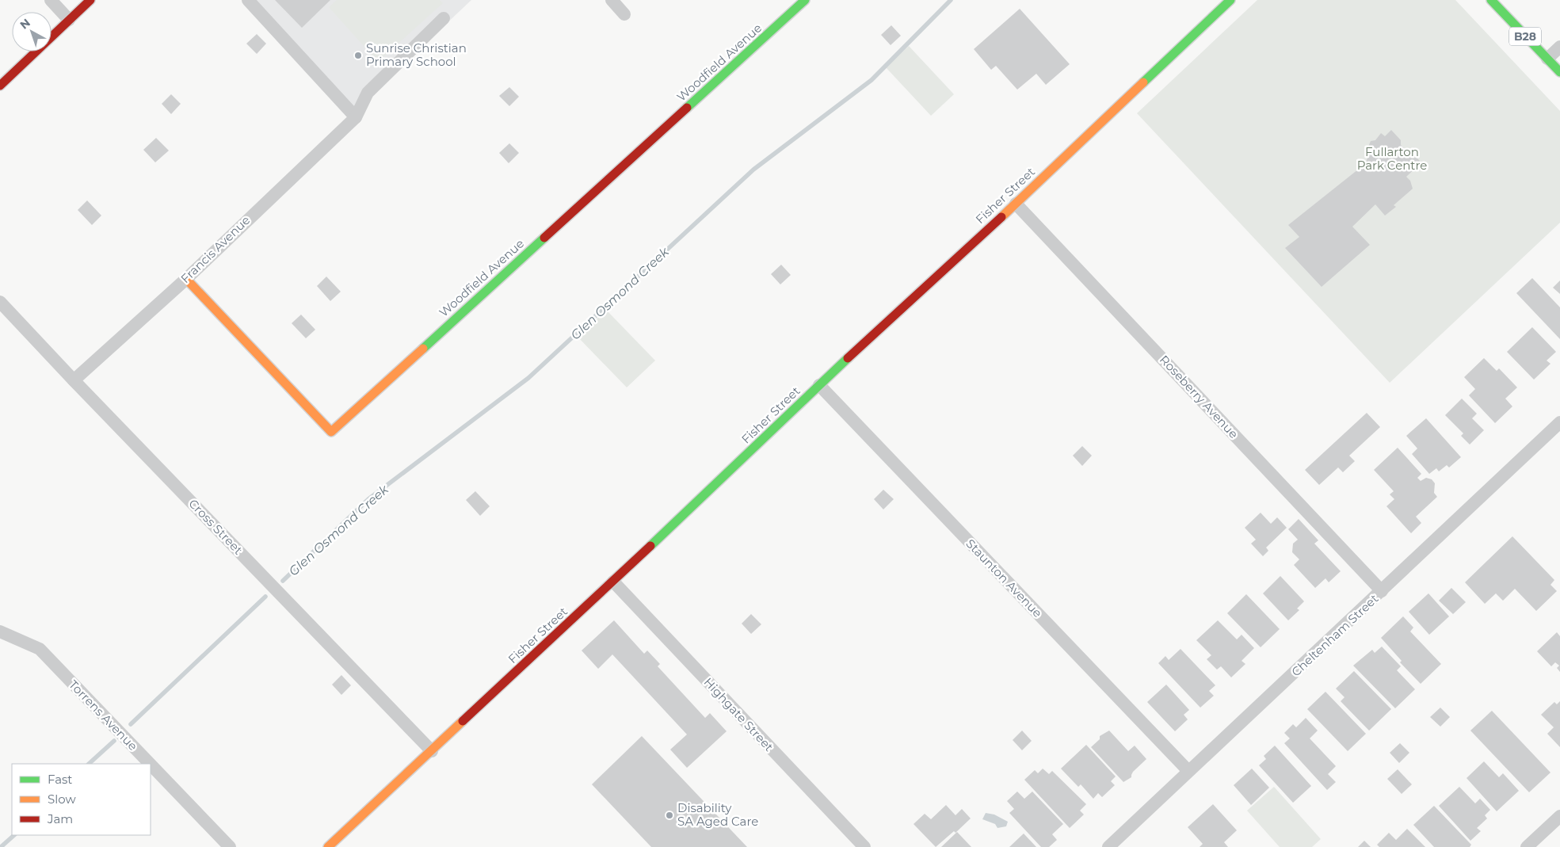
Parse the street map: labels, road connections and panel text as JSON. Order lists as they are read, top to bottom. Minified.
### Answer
{"streets":{"street":["B28","Woodfield Avenue","Fisher Street","Francis Avenue","Roseberry Avenue","Cross Street","Staunton Avenue","Cheltenham Street","Highgate Street","Torrens Avenue"]},"crossings":[["Woodfield Avenue","Francis Avenue"],["Fisher Street","Roseberry Avenue"],["Fisher Street","Cross Street"],["Fisher Street","Staunton Avenue"],["Fisher Street","Highgate Street"],["Francis Avenue","Cross Street"],["Roseberry Avenue","Cheltenham Street"],["Staunton Avenue","Cheltenham Street"]],"water":["Glen Osmond Creek"],"parks":["Fullarton Park Centre"],"places":["Sunrise Christian Primary School","Disability SA Aged Care"],"legend":["Fast","Slow","Jam"],"north":"top left"}
